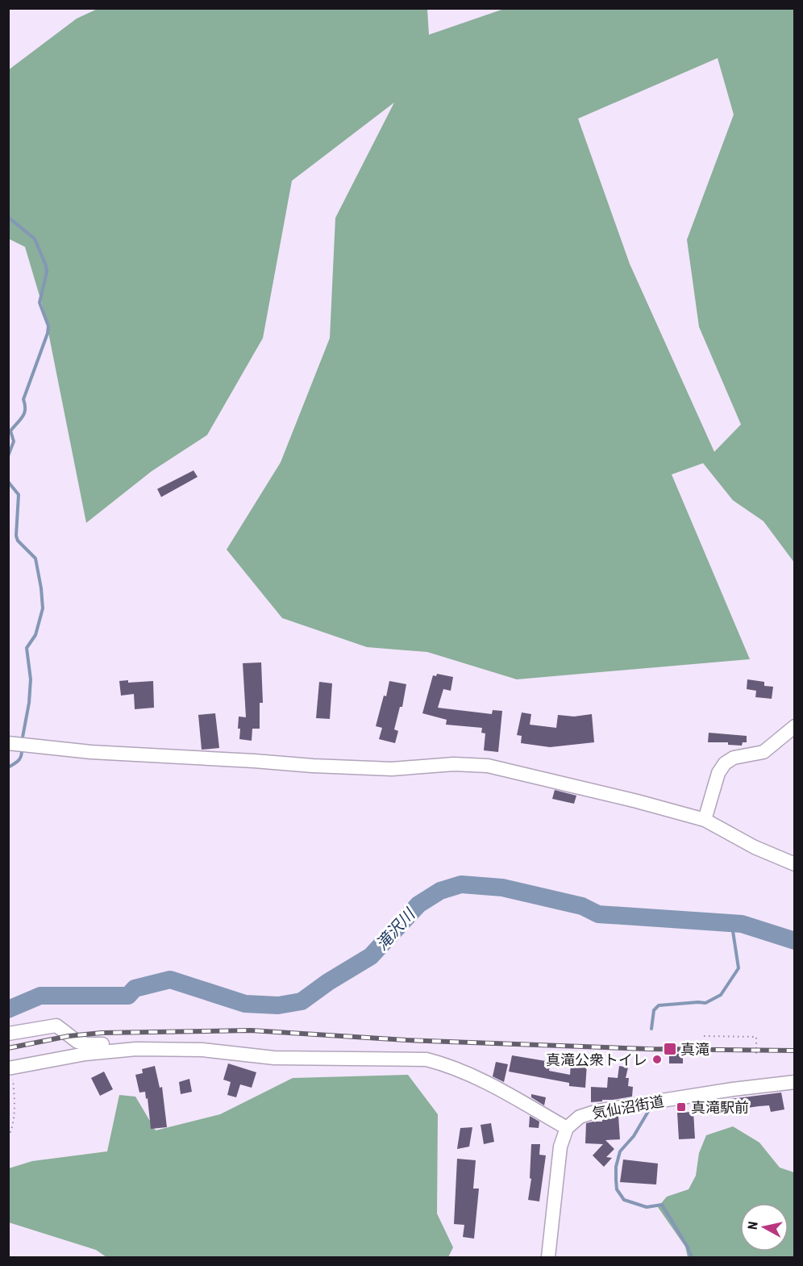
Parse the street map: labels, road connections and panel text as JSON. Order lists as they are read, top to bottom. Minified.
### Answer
{"streets":{"street":["気仙沼街道"]},"water":["滝沢川"],"places":{"transit":["真滝","真滝駅前"],"other":["真滝公衆トイレ"]},"north":"left"}
